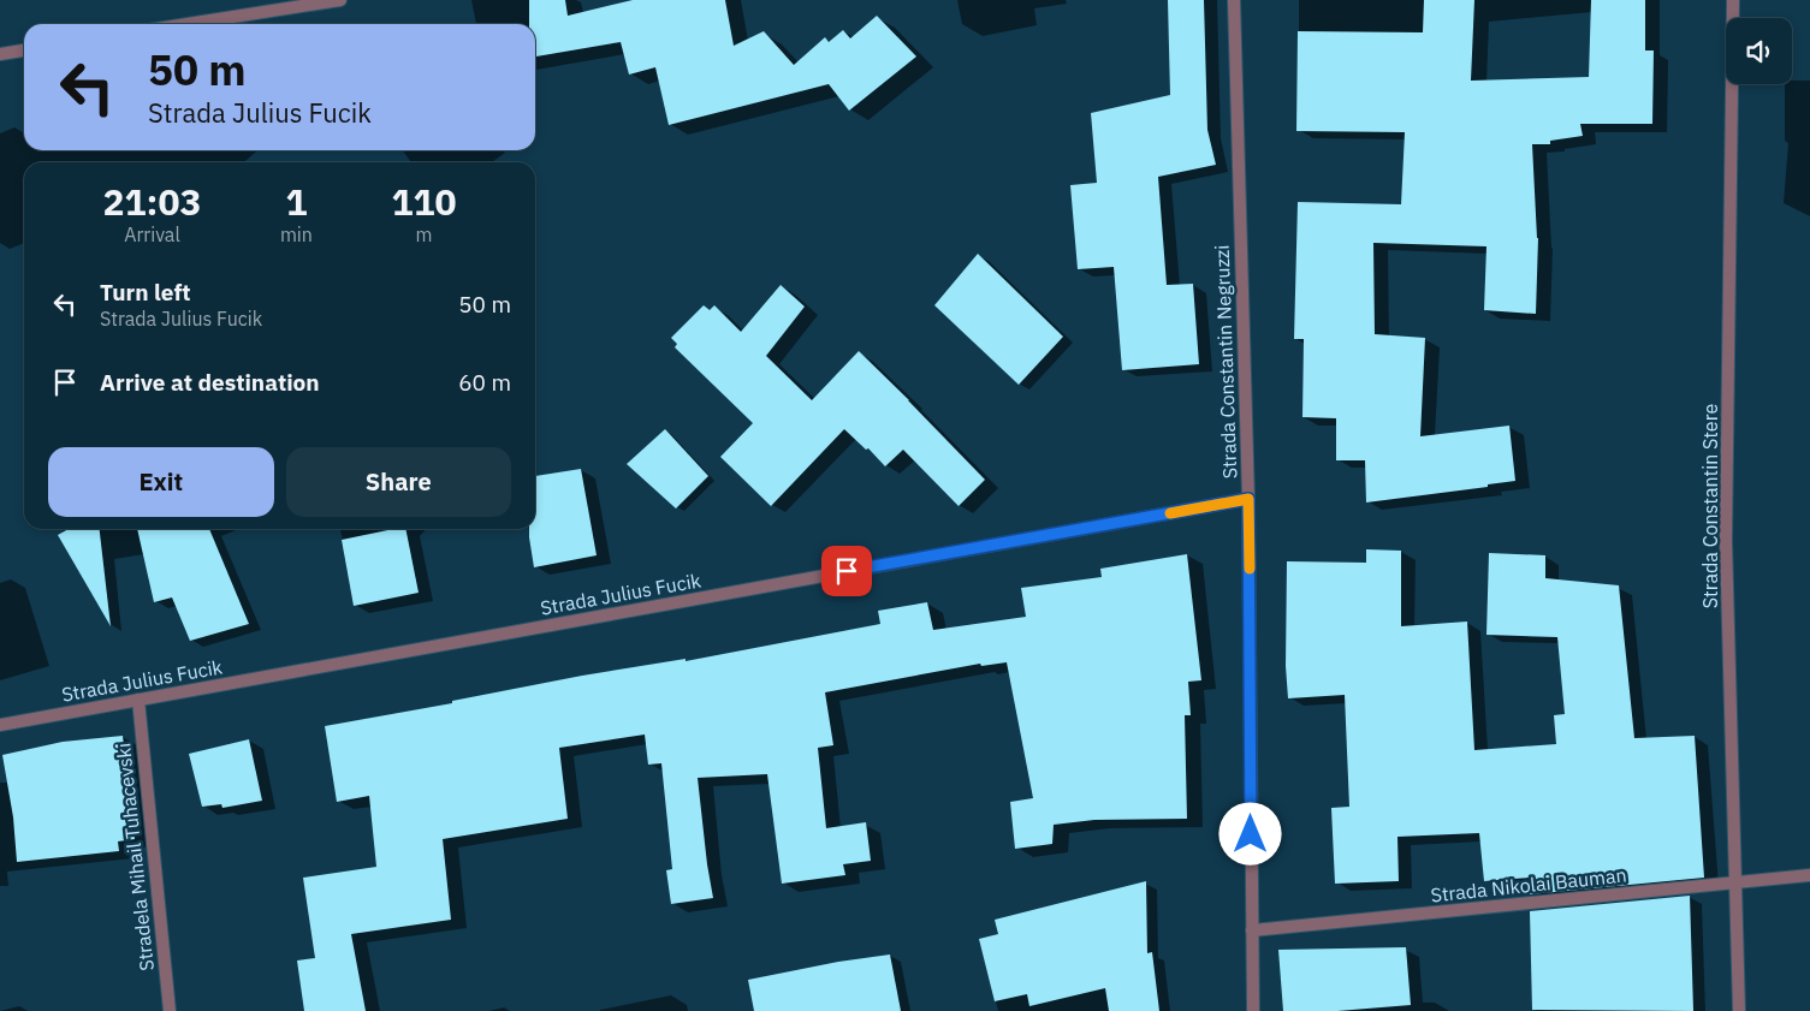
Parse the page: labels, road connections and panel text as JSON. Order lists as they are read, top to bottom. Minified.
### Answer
{"streets":{"street":["Strada Constantin Negruzzi","Strada Constantin Stere","Strada Julius Fucik","Stradela Mihail Tuhacevski","Strada Nikolai Bauman"]},"crossings":[["Strada Constantin Negruzzi","Strada Julius Fucik"],["Strada Constantin Negruzzi","Strada Nikolai Bauman"],["Strada Constantin Stere","Strada Nikolai Bauman"],["Strada Julius Fucik","Stradela Mihail Tuhacevski"]],"page":{"turn":["50 m","Strada Julius Fucik"],"eta":["21:03","Arrival","1","min","110","m"],"list":[{"name":"Turn left","note":"Strada Julius Fucik","value":"50 m"},{"name":"Arrive at destination","value":"60 m"}],"buttons":["Exit","Share"]}}
